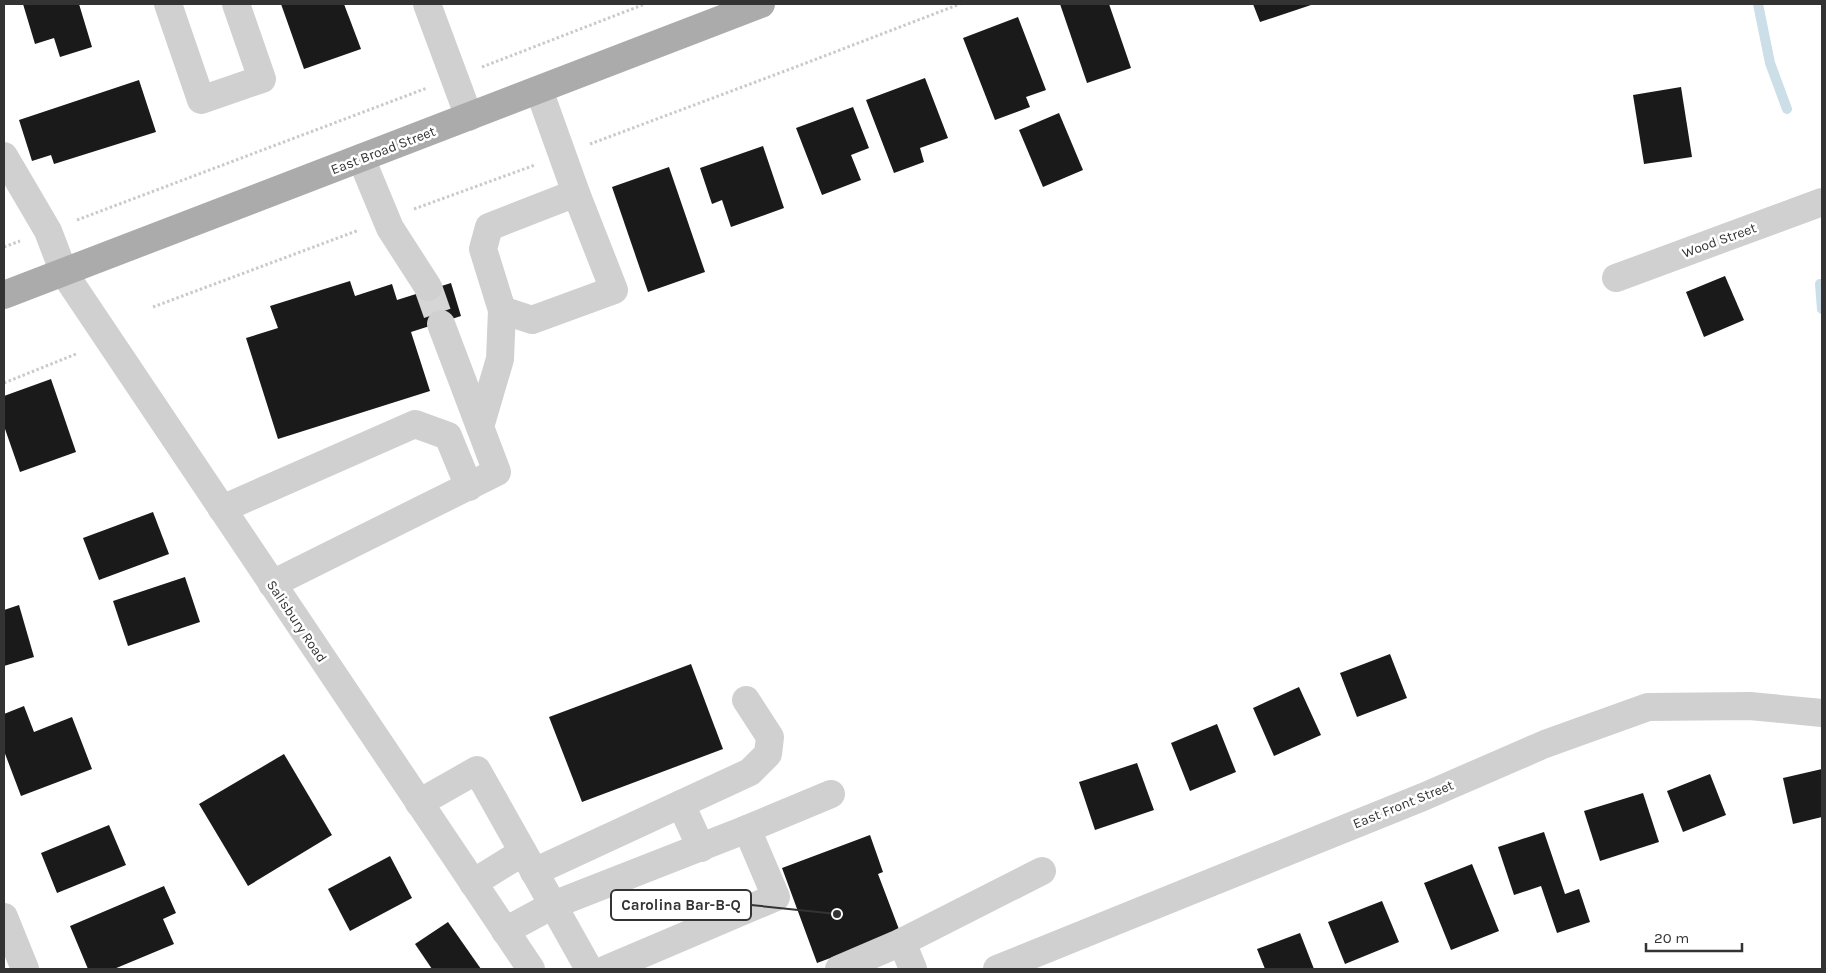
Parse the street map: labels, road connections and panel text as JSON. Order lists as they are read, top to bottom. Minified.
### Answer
{"streets":{"main road":["East Broad Street"],"street":["Wood Street","Salisbury Road","East Front Street"]},"crossings":[["East Broad Street","Salisbury Road"]],"places":["Carolina Bar-B-Q"],"scale_bar":"20 m"}
